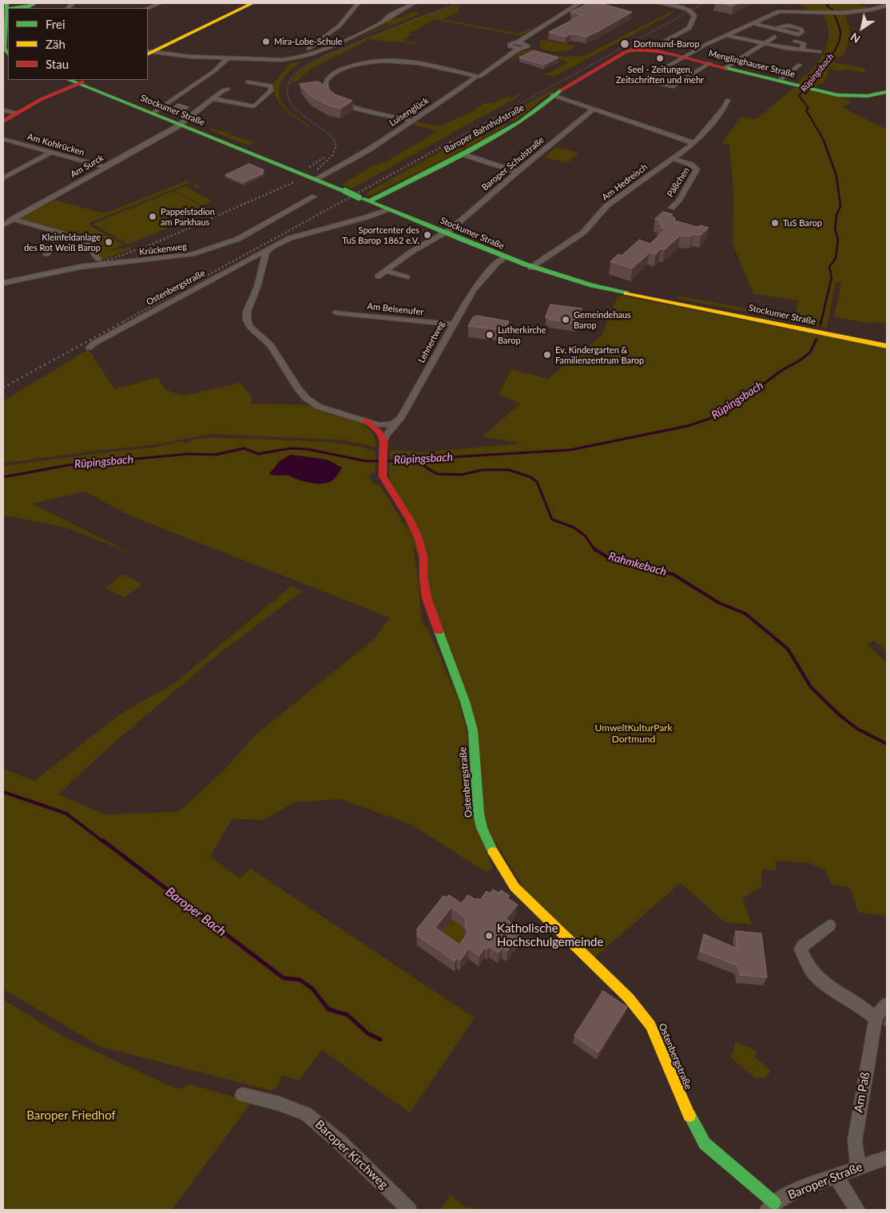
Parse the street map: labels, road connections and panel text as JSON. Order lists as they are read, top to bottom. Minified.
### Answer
{"streets":{"street":["Menglinghauser Straße","Stockumer Straße","Luisenglück","Baroper Bahnhofstraße","Am Kohlrücken","Baroper Schulstraße","Am Surck","Am Hedreisch","Päßchen","Krückenweg","Ostenbergstraße","Am Beisenufer","Lehnertweg","Am Paß","Baroper Kirchweg","Baroper Straße"]},"crossings":[["Menglinghauser Straße","Baroper Bahnhofstraße"],["Stockumer Straße","Luisenglück"],["Stockumer Straße","Baroper Bahnhofstraße"],["Stockumer Straße","Baroper Schulstraße"],["Stockumer Straße","Am Surck"],["Stockumer Straße","Am Hedreisch"],["Stockumer Straße","Ostenbergstraße"],["Stockumer Straße","Lehnertweg"],["Am Kohlrücken","Am Surck"],["Am Hedreisch","Päßchen"],["Ostenbergstraße","Lehnertweg"],["Ostenbergstraße","Baroper Straße"],["Am Beisenufer","Lehnertweg"],["Am Paß","Baroper Straße"]],"water":["Rüpingsbach","Rahmkebach","Baroper Bach"],"parks":["UmweltKulturPark Dortmund","Baroper Friedhof"],"places":["Mira-Lobe-Schule","Dortmund-Barop","Seel - Zeitungen, Zeitschriften und mehr","Pappelstadion am Parkhaus","TuS Barop","Sportcenter des TuS Barop 1862 e.V.","Kleinfeldanlage des Rot Weiß Barop","Gemeindehaus Barop","Lutherkirche Barop","Ev. Kindergarten & Familienzentrum Barop","Katholische Hochschulgemeinde"],"legend":["Frei","Zäh","Stau"],"north":"bottom left"}
